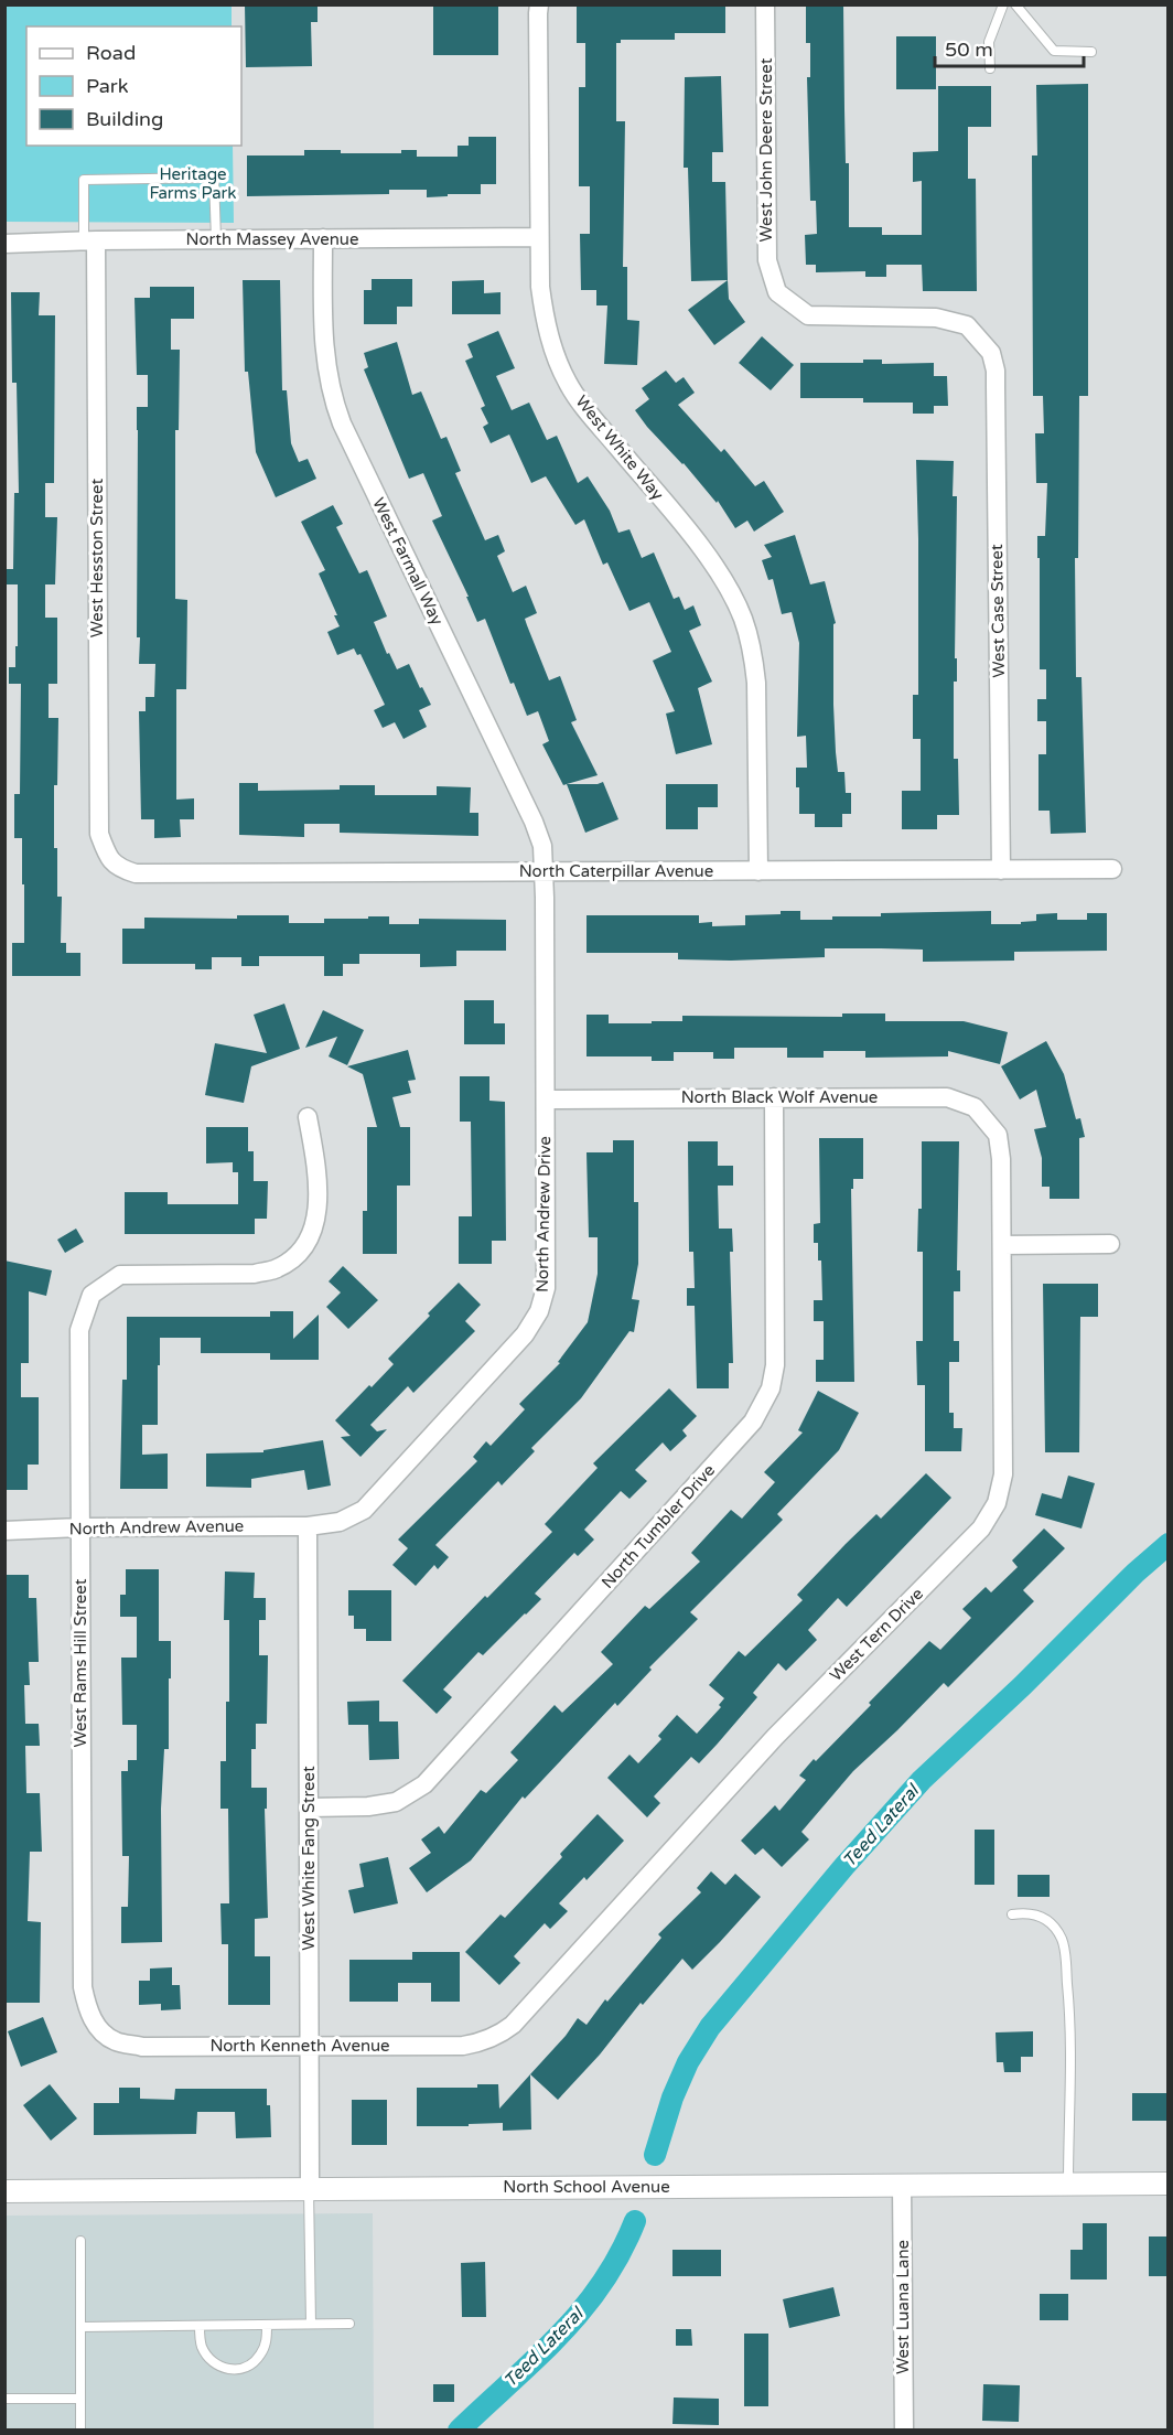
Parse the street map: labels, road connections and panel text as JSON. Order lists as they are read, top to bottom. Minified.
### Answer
{"streets":{"street":["West John Deere Street","North Massey Avenue","West White Way","West Hesston Street","West Farmall Way","West Case Street","North Caterpillar Avenue","North Black Wolf Avenue","North Andrew Drive","North Tumbler Drive","North Andrew Avenue","West Tern Drive","West Rams Hill Street","West White Fang Street","North Kenneth Avenue","North School Avenue","West Luana Lane"]},"crossings":[["West John Deere Street","West Case Street"],["North Massey Avenue","West White Way"],["North Massey Avenue","West Hesston Street"],["North Massey Avenue","West Farmall Way"],["West White Way","North Caterpillar Avenue"],["West Hesston Street","North Caterpillar Avenue"],["West Farmall Way","North Caterpillar Avenue"],["West Farmall Way","North Andrew Drive"],["West Case Street","North Caterpillar Avenue"],["North Caterpillar Avenue","North Andrew Drive"],["North Black Wolf Avenue","North Andrew Drive"],["North Black Wolf Avenue","North Tumbler Drive"],["North Black Wolf Avenue","West Tern Drive"],["North Andrew Drive","North Andrew Avenue"],["North Andrew Drive","West White Fang Street"],["North Tumbler Drive","West White Fang Street"],["North Andrew Avenue","West Rams Hill Street"],["North Andrew Avenue","West White Fang Street"],["West Tern Drive","North Kenneth Avenue"],["West Rams Hill Street","North Kenneth Avenue"],["West White Fang Street","North Kenneth Avenue"],["West White Fang Street","North School Avenue"],["North School Avenue","West Luana Lane"]],"water":["Teed Lateral"],"parks":["Heritage Farms Park"],"legend":["Road","Park","Building"],"scale_bar":"50 m"}
